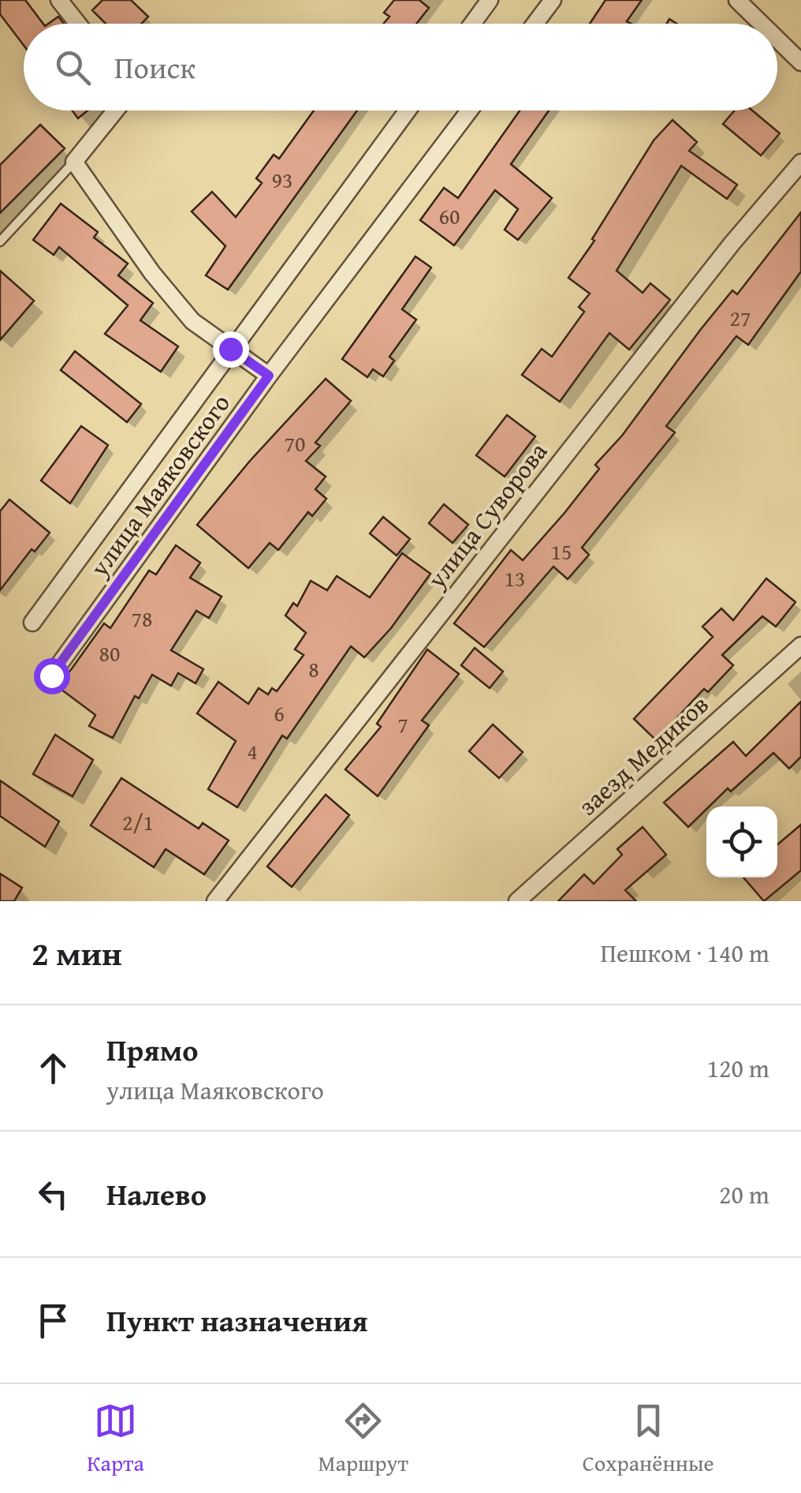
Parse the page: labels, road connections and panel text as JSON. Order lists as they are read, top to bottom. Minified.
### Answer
{"streets":{"street":["улица Маяковского","улица Суворова","заезд Медиков"]},"house_numbers":["93","60","27","70","15","13","78","80","8","6","7","4","2/1"],"page":{"search":"Поиск","heading":["2 мин","Пешком · 140 m"],"list":[["Прямо","улица Маяковского","120 m"],["Налево","20 m"],"Пункт назначения"],"nav":["Карта","Маршрут","Сохранённые"]}}
